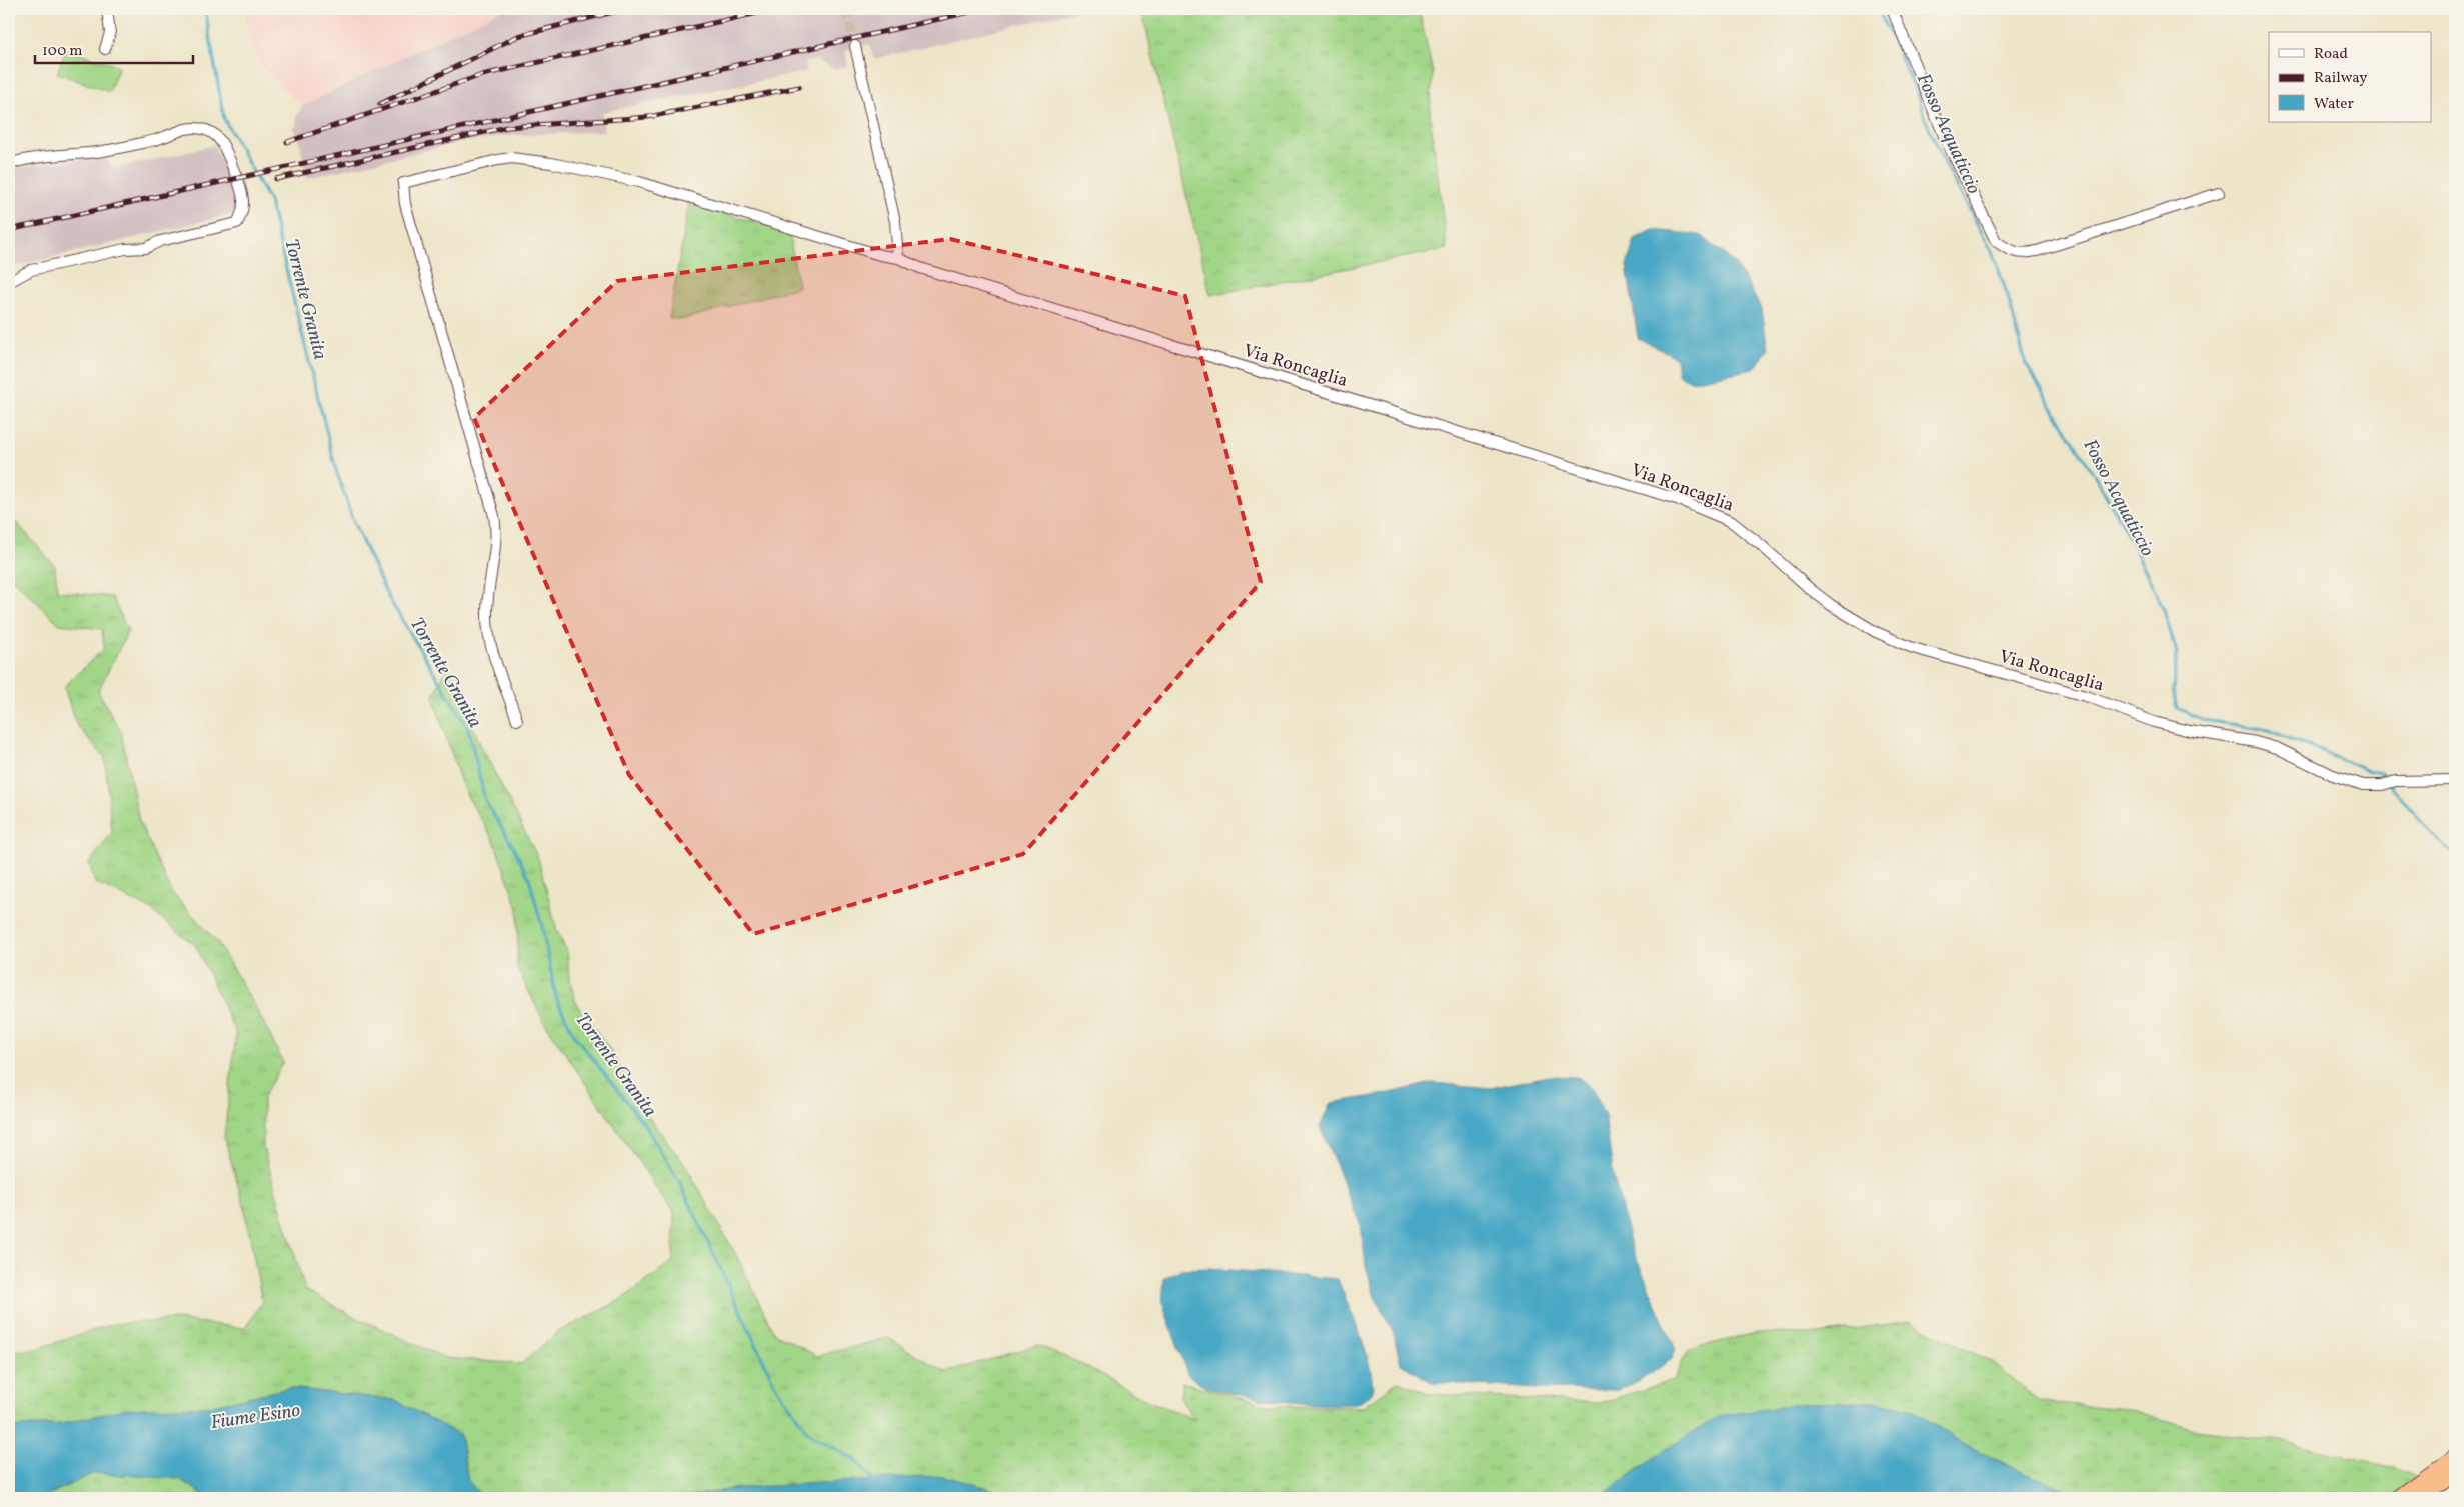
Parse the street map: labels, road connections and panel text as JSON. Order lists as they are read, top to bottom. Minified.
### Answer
{"streets":{"street":["Via Roncaglia"]},"water":["Fosso Acquaticcio","Torrente Granita","Fiume Esino"],"legend":["Road","Railway","Water"],"scale_bar":"100 m"}
